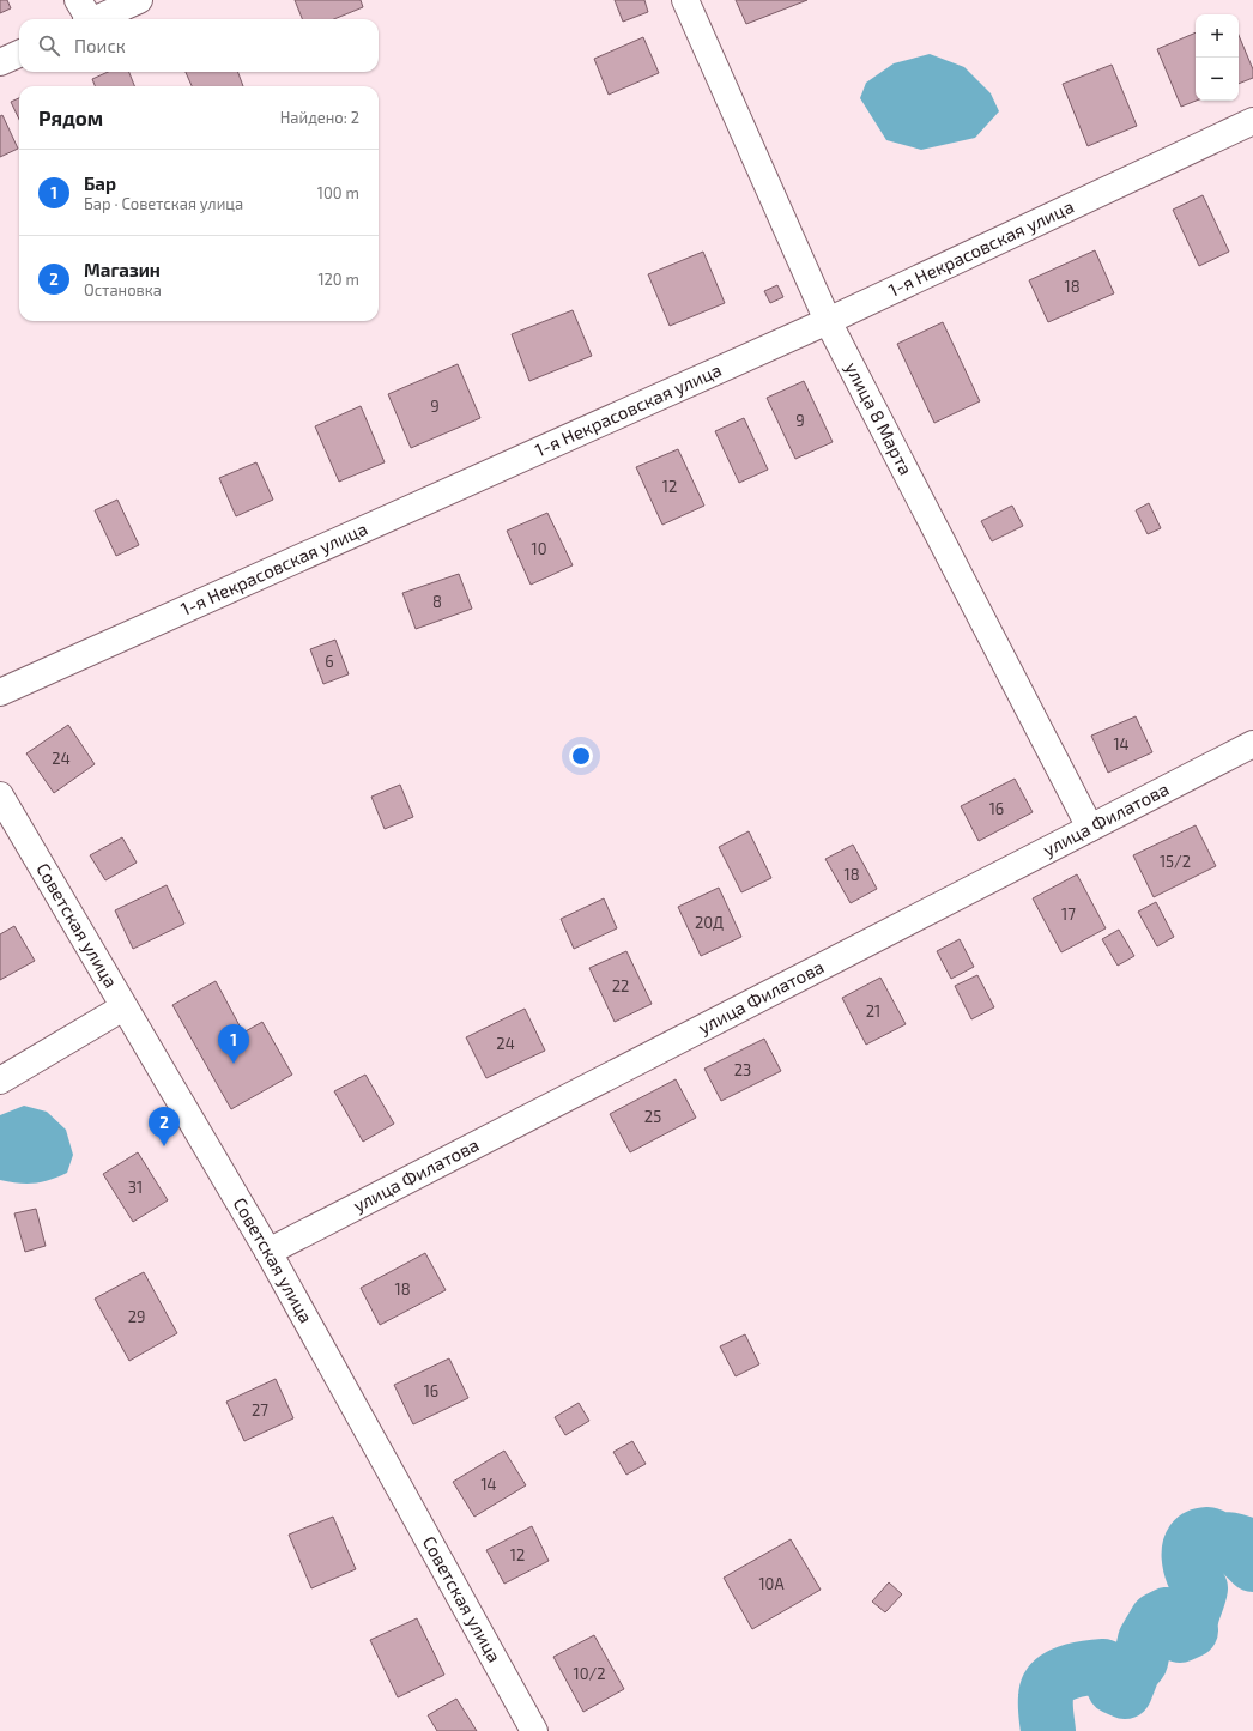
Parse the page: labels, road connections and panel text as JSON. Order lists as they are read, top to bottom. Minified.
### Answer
{"streets":{"street":["1-я Некрасовская улица","улица 8 Марта","улица Филатова","Советская улица"]},"crossings":[["1-я Некрасовская улица","улица 8 Марта"],["улица 8 Марта","улица Филатова"],["улица Филатова","Советская улица"]],"house_numbers":["18","9","9","12","10","8","6","14","24","16","15/2","18","17","20Д","22","21","24","23","25","31","18","29","16","27","14","12","10А","10/2"],"page":{"map_buttons":["+","−"],"search":"Поиск","heading":["Рядом","Найдено: 2"],"list":[{"mark":"1","name":"Бар","note":"Бар · Советская улица","value":"100 m"},{"mark":"2","name":"Магазин","note":"Остановка","value":"120 m"}],"pins":["1","2"]}}
